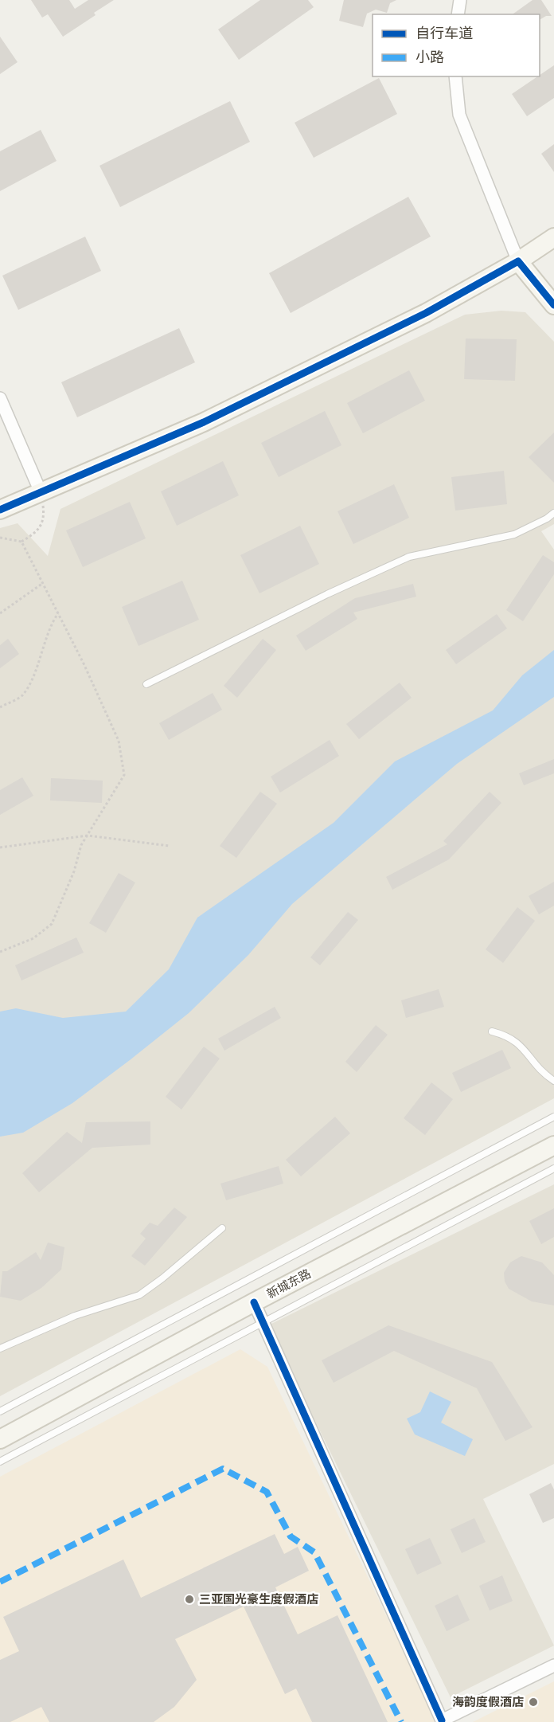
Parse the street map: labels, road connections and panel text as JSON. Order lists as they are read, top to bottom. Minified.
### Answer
{"streets":{"street":["新城东路"]},"places":["三亚国光豪生度假酒店","海韵度假酒店"],"legend":["自行车道","小路"]}
